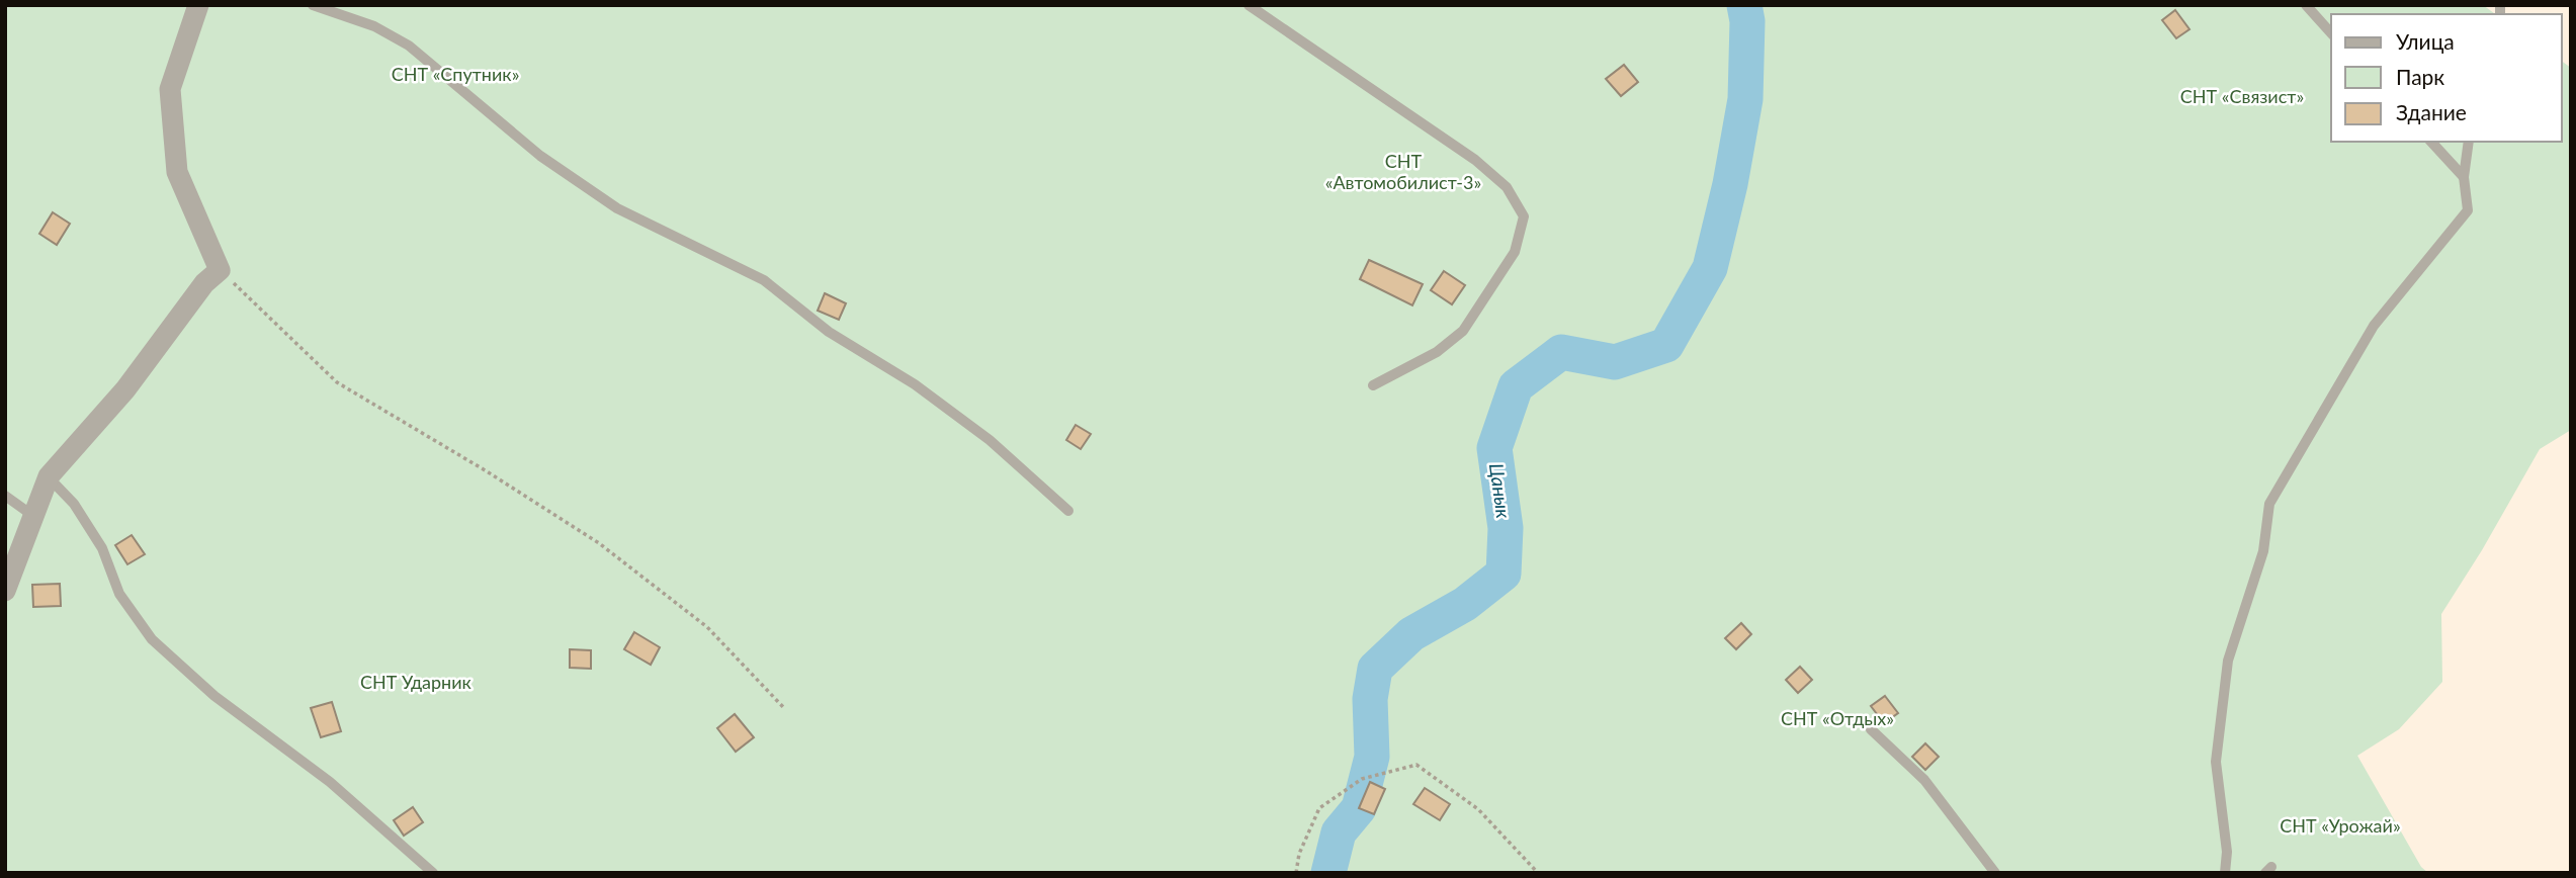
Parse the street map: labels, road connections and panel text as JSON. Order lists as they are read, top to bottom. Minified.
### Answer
{"water":["Цанык"],"parks":["СНТ «Спутник»","СНТ «Связист»","СНТ «Автомобилист-3»","СНТ Ударник","СНТ «Отдых»","СНТ «Урожай»"],"legend":["Улица","Парк","Здание"]}
